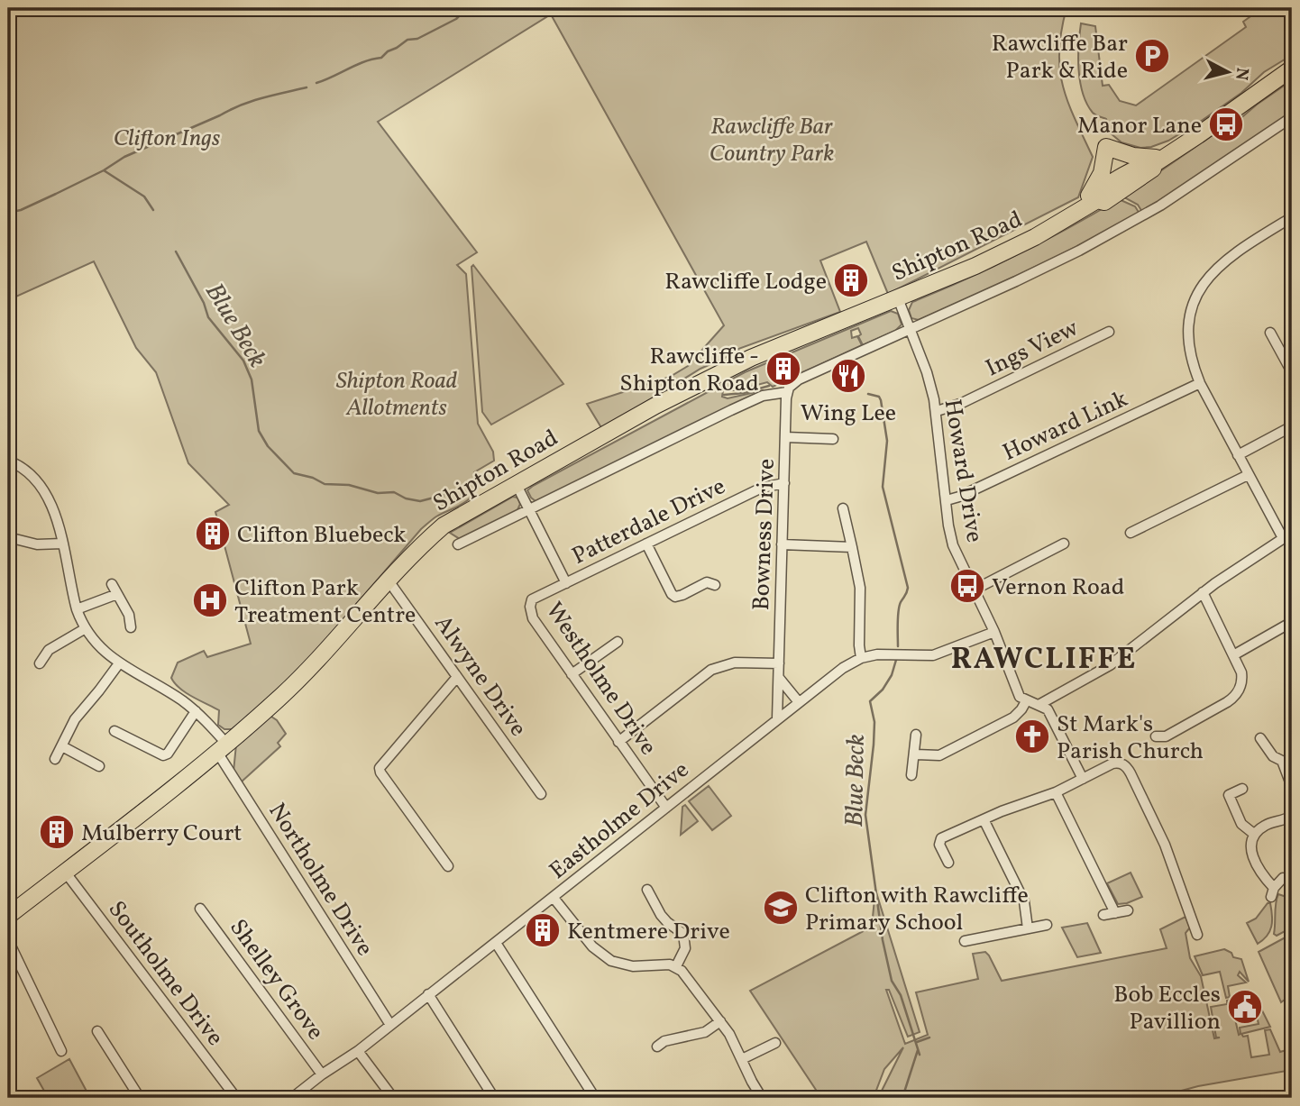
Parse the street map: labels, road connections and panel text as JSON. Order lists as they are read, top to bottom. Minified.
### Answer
{"streets":{"main road":["Shipton Road"],"street":["Ings View","Howard Link","Howard Drive","Patterdale Drive","Bowness Drive","Alwyne Drive","Westholme Drive","Eastholme Drive","Northolme Drive","Southolme Drive","Shelley Grove"]},"crossings":[["Shipton Road","Howard Drive"],["Shipton Road","Bowness Drive"],["Shipton Road","Alwyne Drive"],["Shipton Road","Northolme Drive"],["Shipton Road","Southolme Drive"],["Ings View","Howard Drive"],["Howard Link","Howard Drive"],["Howard Drive","Eastholme Drive"],["Patterdale Drive","Bowness Drive"],["Patterdale Drive","Westholme Drive"],["Bowness Drive","Eastholme Drive"],["Westholme Drive","Eastholme Drive"],["Eastholme Drive","Northolme Drive"],["Eastholme Drive","Shelley Grove"]],"districts":["RAWCLIFFE"],"water":["Blue Beck"],"parks":["Rawcliffe Bar Country Park","Clifton Ings","Shipton Road Allotments"],"places":{"parking":["Rawcliffe Bar Park & Ride"],"bus stop":["Manor Lane","Vernon Road"],"building":["Rawcliffe Lodge","Rawcliffe - Shipton Road","Clifton Bluebeck","Mulberry Court","Kentmere Drive"],"restaurant":["Wing Lee"],"hospital":["Clifton Park Treatment Centre"],"church":["St Mark's Parish Church"],"school or university":["Clifton with Rawcliffe Primary School"],"public building":["Bob Eccles Pavillion"]},"north":"right"}
